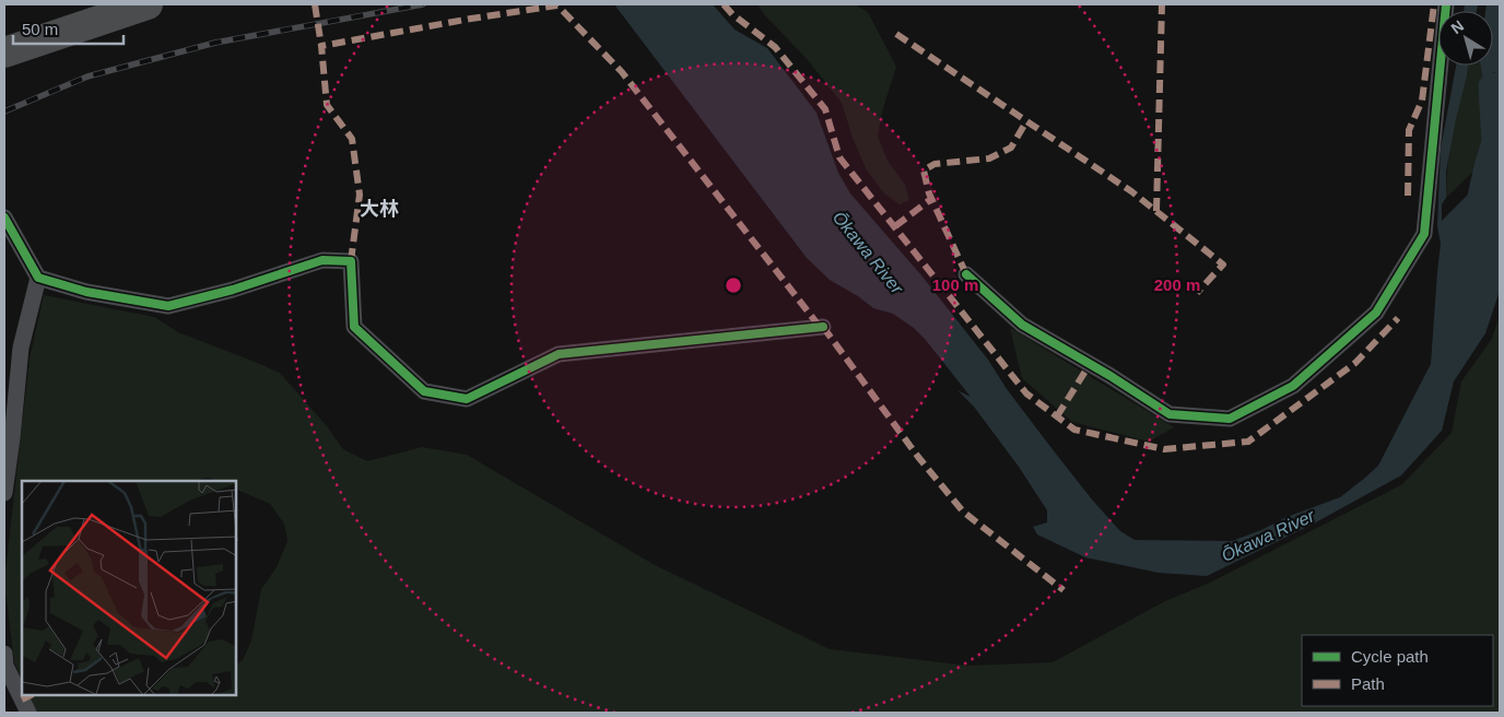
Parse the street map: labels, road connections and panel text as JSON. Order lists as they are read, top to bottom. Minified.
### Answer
{"districts":["大林"],"water":["Ōkawa River"],"legend":["Cycle path","Path"],"scale_bar":"50 m","north":"top left","rings":["100 m","200 m"]}
